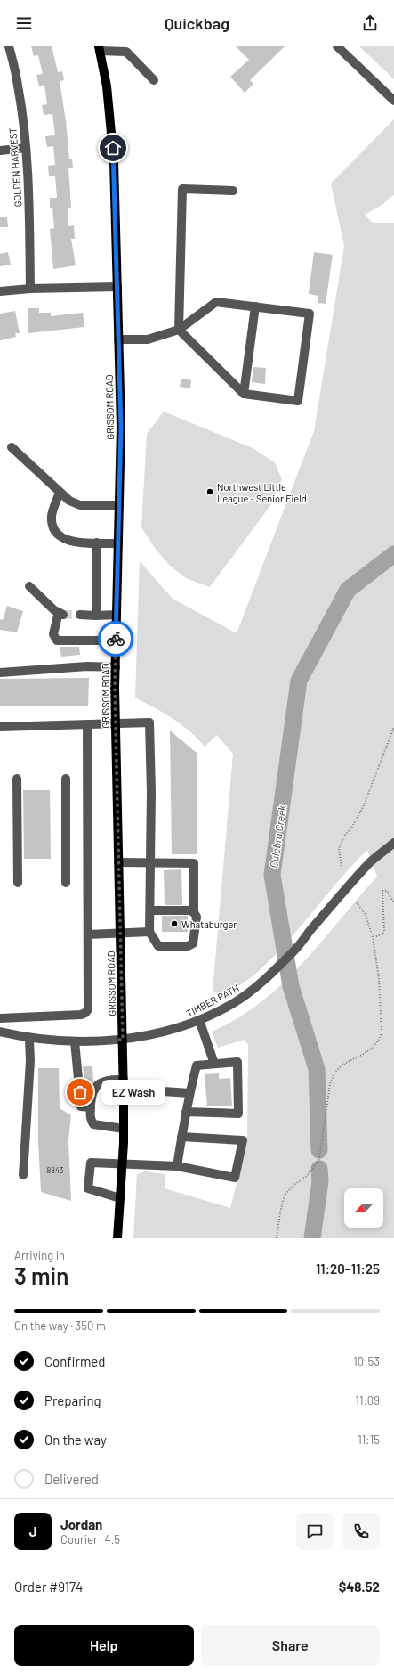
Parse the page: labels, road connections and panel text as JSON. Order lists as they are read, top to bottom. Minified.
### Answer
{"streets":{"main road":["GRISSOM ROAD"],"street":["GOLDEN HARVEST","TIMBER PATH"]},"crossings":[["GRISSOM ROAD","TIMBER PATH"]],"water":["Culebra Creek"],"places":["Northwest Little League - Senior Field","Whataburger","EZ Wash"],"house_numbers":["8843"],"north":"bottom left","page":{"header":"Quickbag","bubble":"EZ Wash","heading":["3 min","Arriving in","11:20–11:25"],"panel":["Jordan","Courier · 4.5","Order #9174","$48.52"],"bar":"On the way · 350 m","list":[["Confirmed","10:53"],["Preparing","11:09"],["On the way","11:15"],"Delivered"],"round":"J","buttons":["Help","Share"]}}
